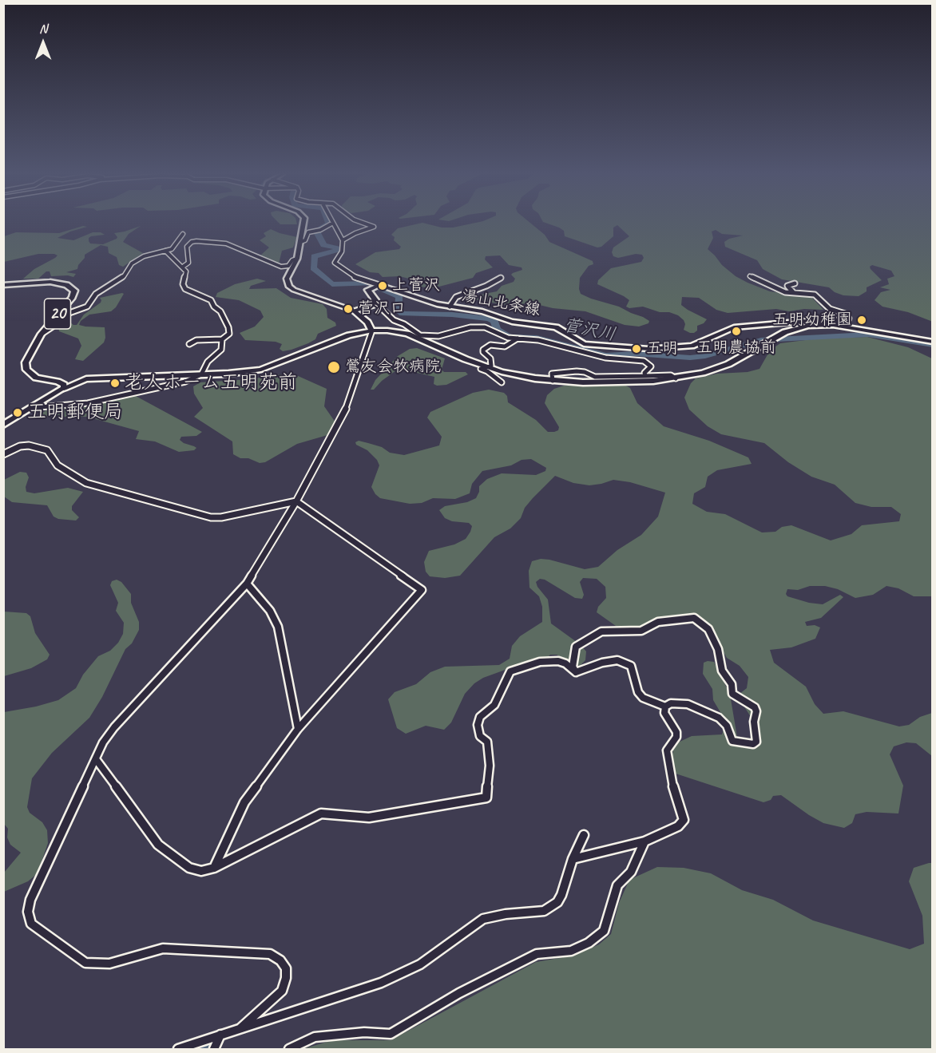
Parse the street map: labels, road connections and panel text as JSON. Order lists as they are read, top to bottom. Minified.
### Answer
{"streets":{"main road":["湯山北条線","20"]},"water":["菅沢川"],"places":["上菅沢","菅沢口","五明幼稚園","五明農協前","五明","鶯友会牧病院","老人ホーム五明苑前","五明郵便局"],"north":"top"}
